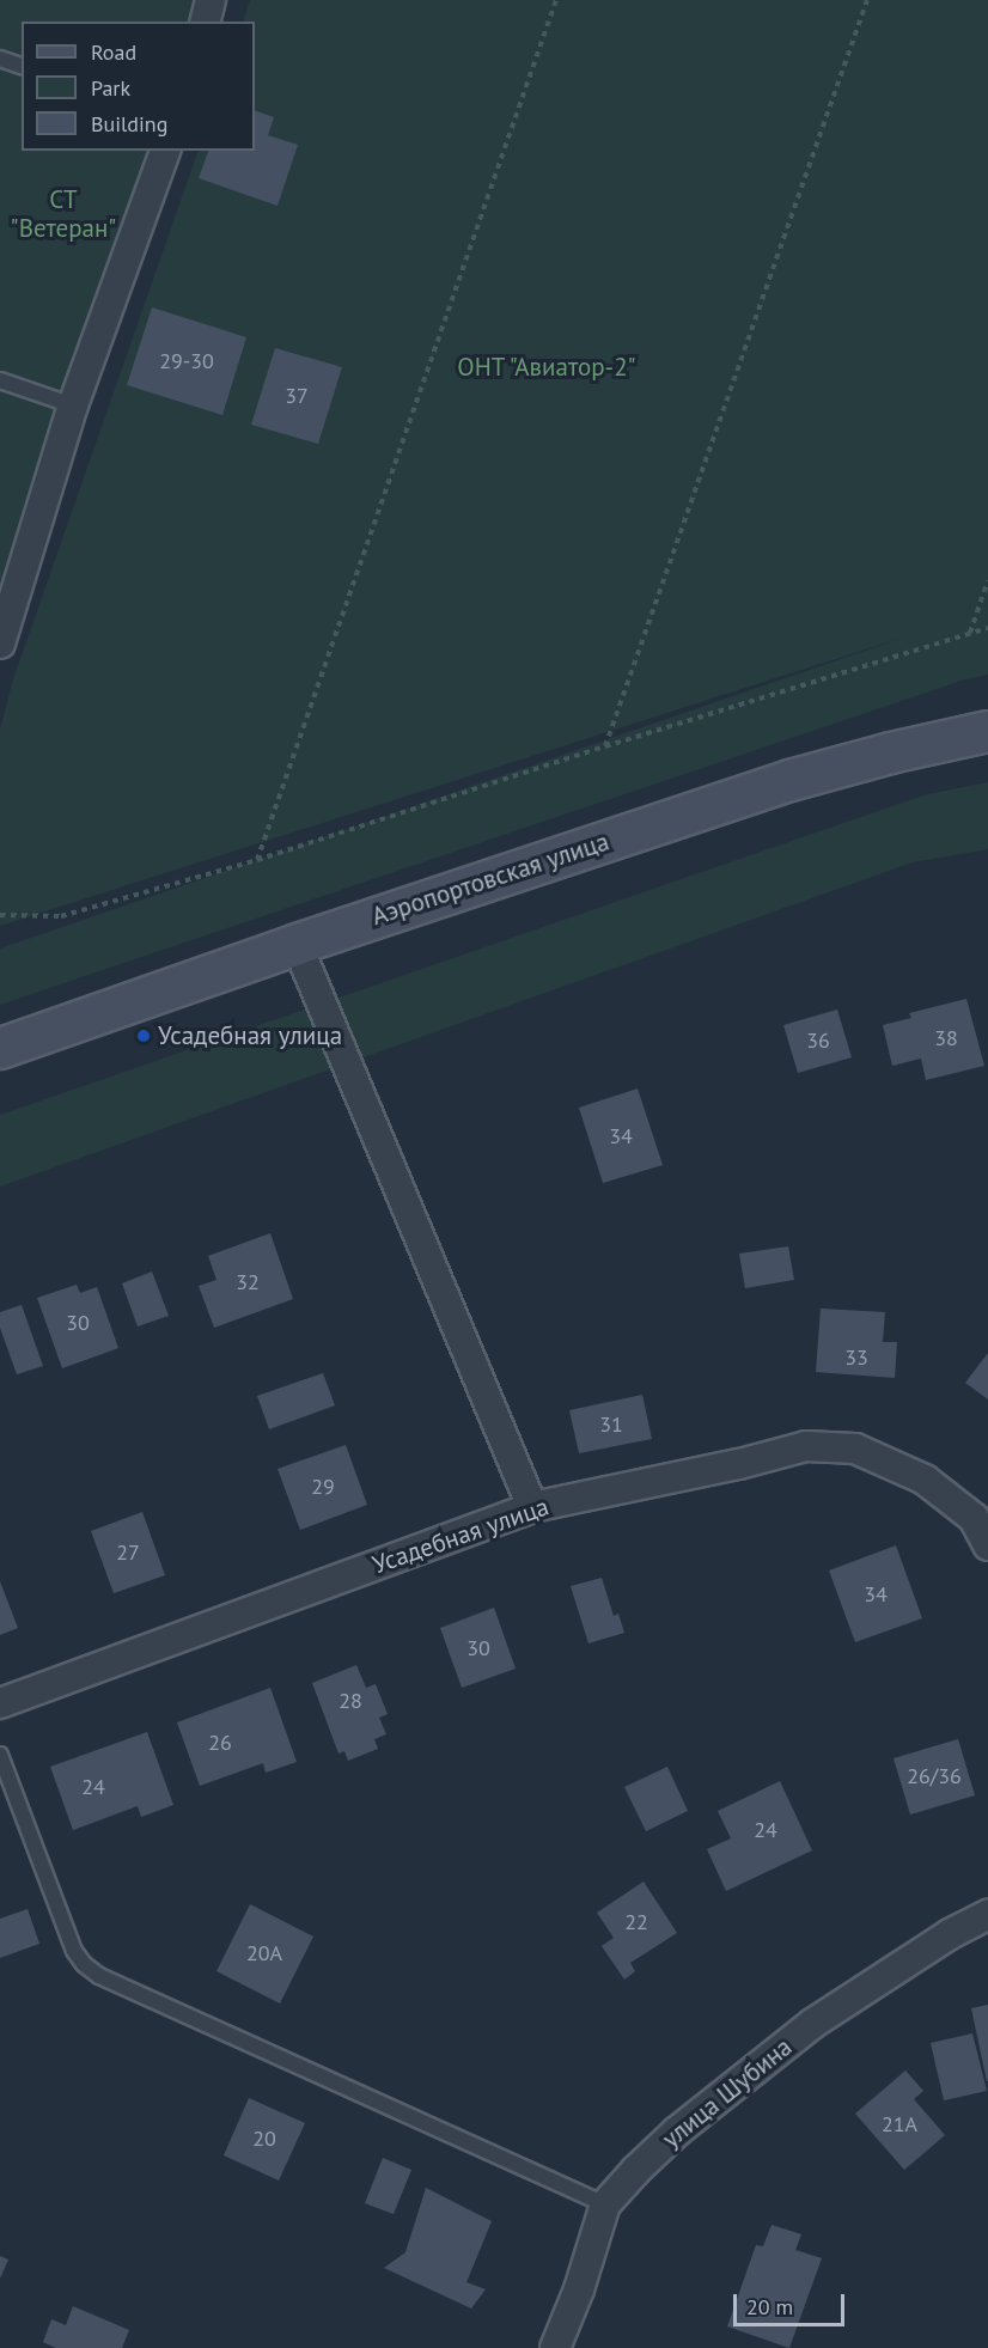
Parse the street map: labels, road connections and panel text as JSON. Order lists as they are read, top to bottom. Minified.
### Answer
{"streets":{"street":["Аэропортовская улица","Усадебная улица","улица Шубина"]},"parks":["СТ \"Ветеран\"","ОНТ \"Авиатор-2\""],"places":["Усадебная улица"],"house_numbers":["29-30","37","38","36","34","32","30","33","31","29","27","34","30","28","26","26/36","24","24","22","20А","21А","20"],"legend":["Road","Park","Building"],"scale_bar":"20 m"}
